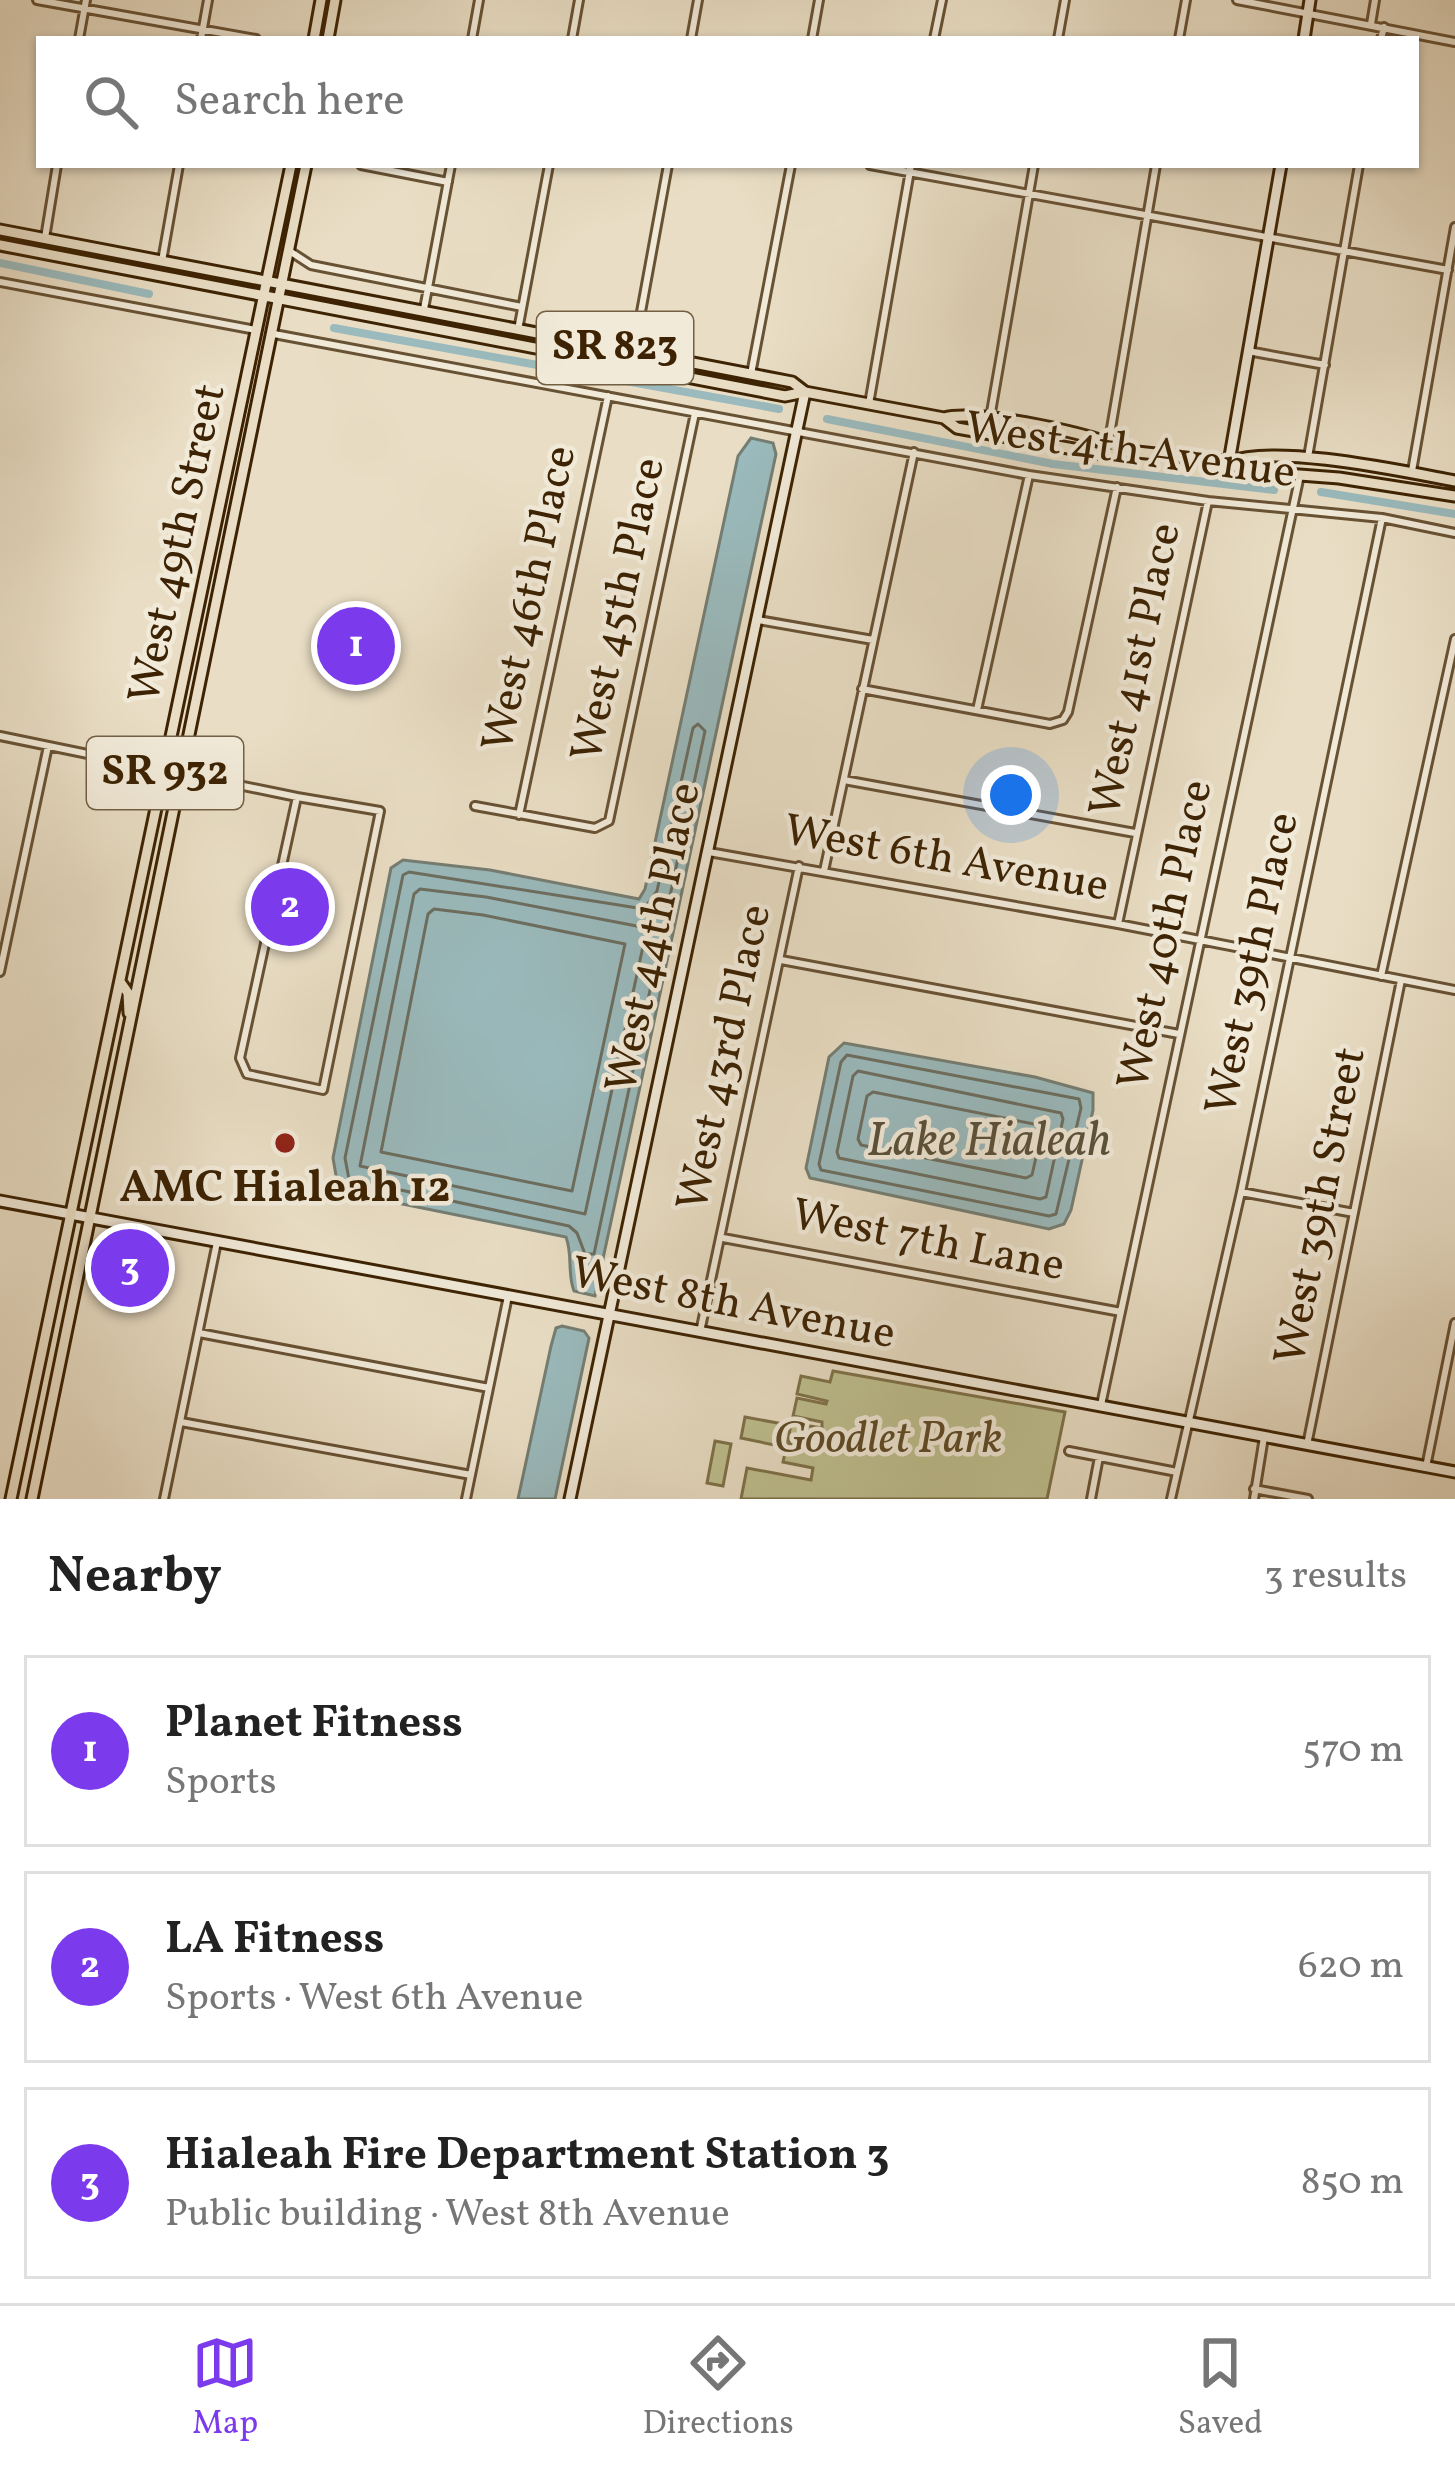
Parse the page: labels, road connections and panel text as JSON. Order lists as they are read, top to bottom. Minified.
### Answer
{"streets":{"main road":["SR 823","West 4th Avenue","West 49th Street","SR 932"],"street":["West 46th Place","West 45th Place","West 41st Place","West 6th Avenue","West 40th Place","West 44th Place","West 39th Place","West 43rd Place","West 39th Street","West 7th Lane","West 8th Avenue"]},"crossings":[["SR 823","West 4th Avenue"],["SR 823","West 49th Street"],["West 4th Avenue","West 49th Street"],["West 4th Avenue","West 46th Place"],["West 4th Avenue","West 45th Place"],["West 4th Avenue","West 41st Place"],["West 4th Avenue","West 40th Place"],["West 4th Avenue","West 44th Place"],["West 4th Avenue","West 39th Place"],["West 4th Avenue","West 43rd Place"],["West 49th Street","West 8th Avenue"],["West 46th Place","West 45th Place"],["West 41st Place","West 6th Avenue"],["West 6th Avenue","West 40th Place"],["West 6th Avenue","West 44th Place"],["West 6th Avenue","West 39th Place"],["West 6th Avenue","West 43rd Place"],["West 6th Avenue","West 39th Street"],["West 40th Place","West 7th Lane"],["West 40th Place","West 8th Avenue"],["West 44th Place","West 8th Avenue"],["West 39th Place","West 8th Avenue"],["West 43rd Place","West 7th Lane"],["West 43rd Place","West 8th Avenue"],["West 39th Street","West 8th Avenue"]],"water":["Lake Hialeah"],"parks":["Goodlet Park"],"places":["AMC Hialeah 12"],"page":{"search":"Search here","pins":["1","2","3"],"heading":["Nearby","3 results"],"list":[{"mark":"1","name":"Planet Fitness","note":"Sports","value":"570 m"},{"mark":"2","name":"LA Fitness","note":"Sports · West 6th Avenue","value":"620 m"},{"mark":"3","name":"Hialeah Fire Department Station 3","note":"Public building · West 8th Avenue","value":"850 m"}],"nav":["Map","Directions","Saved"]}}
